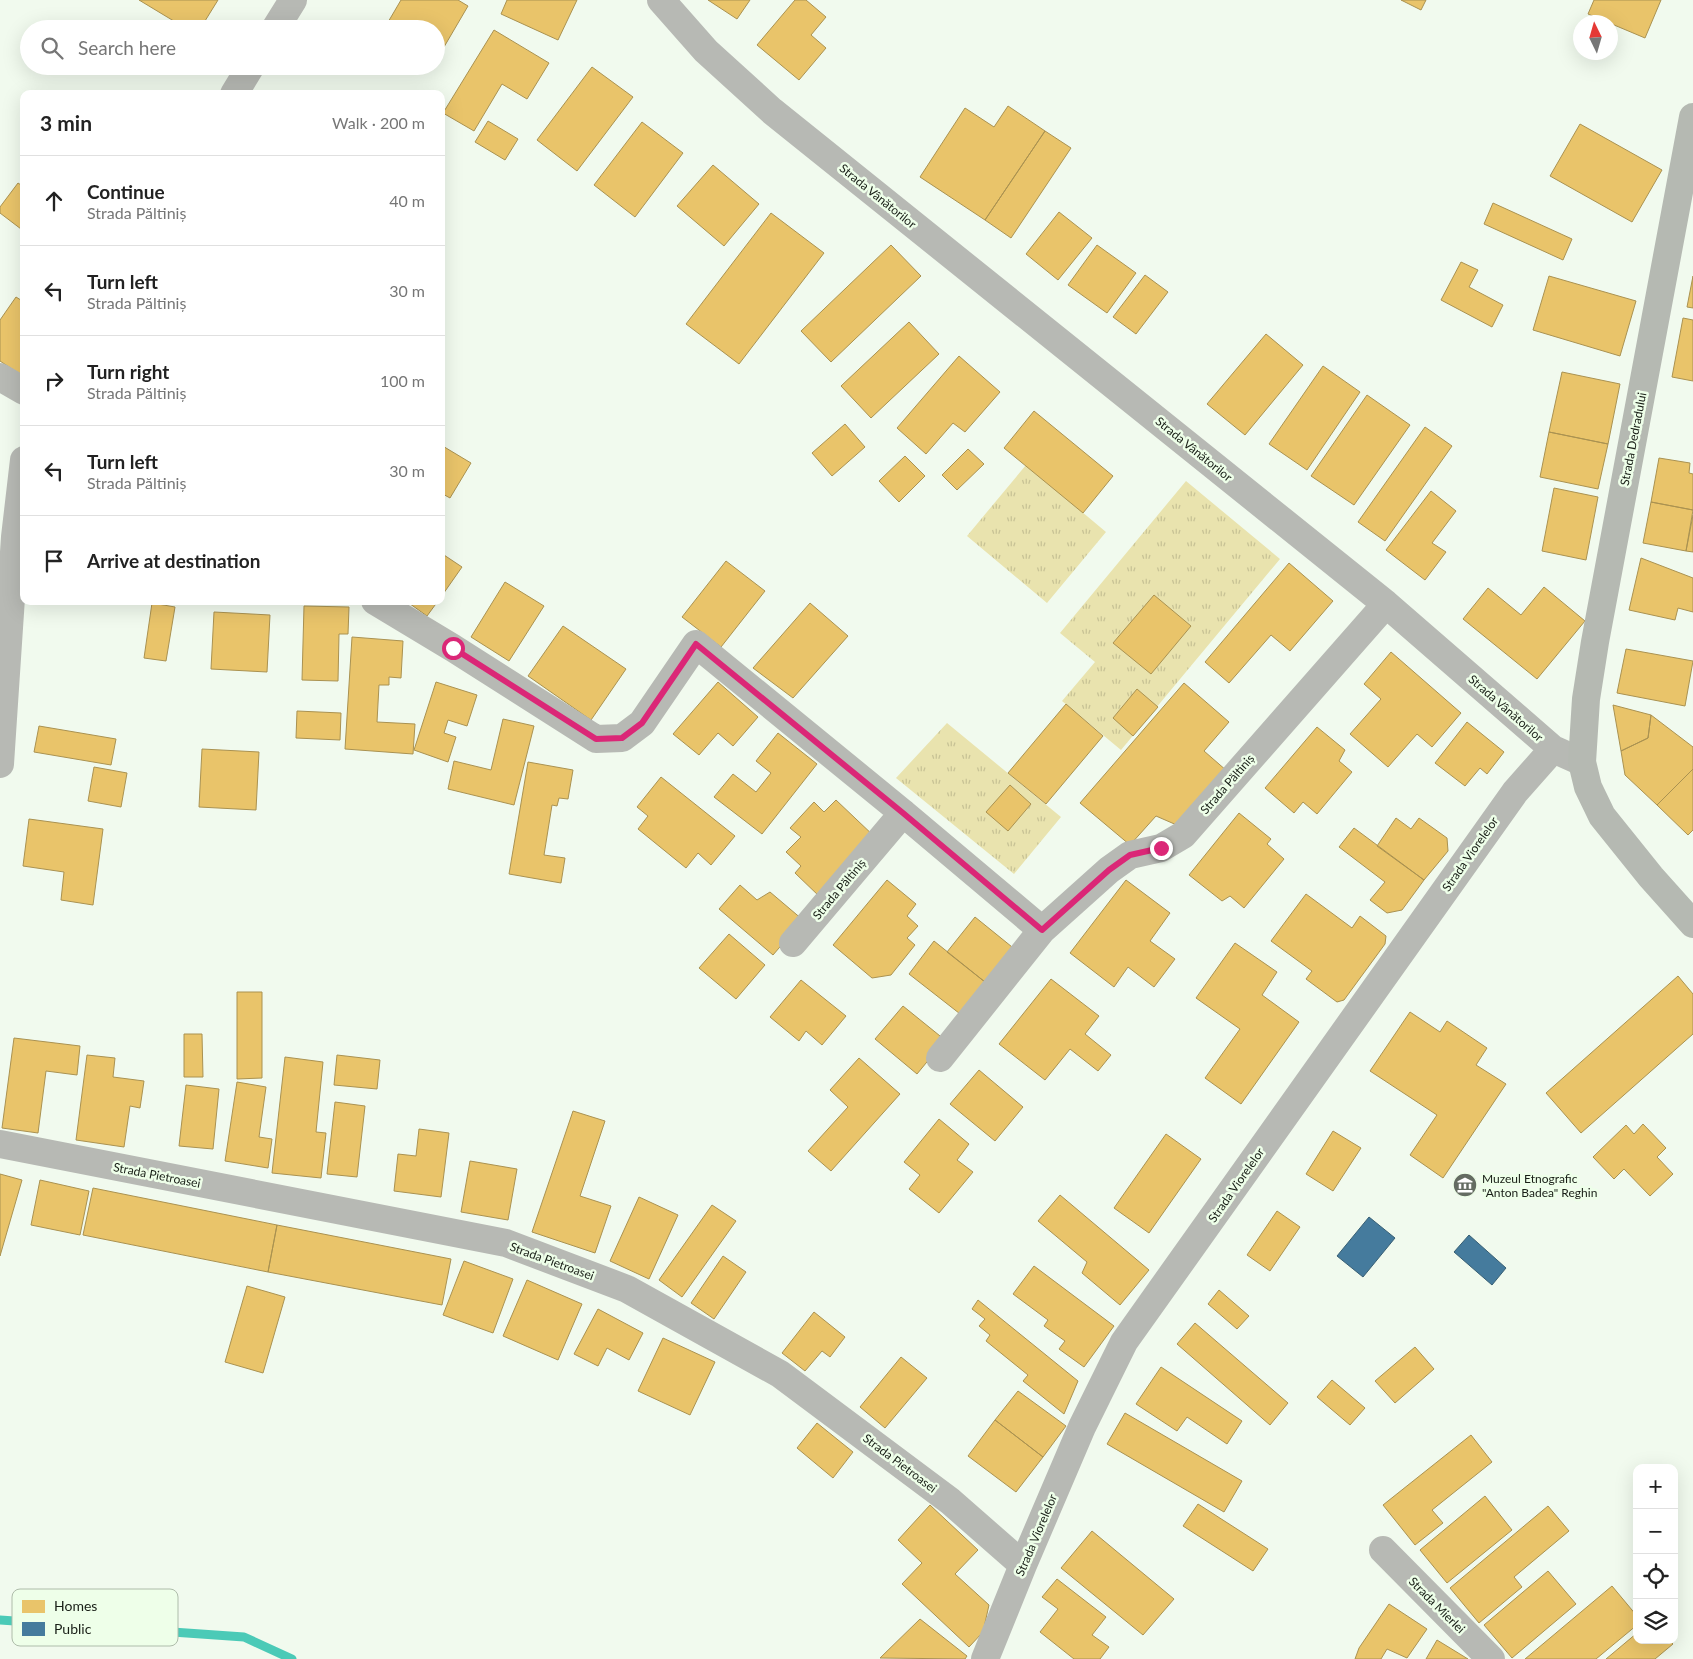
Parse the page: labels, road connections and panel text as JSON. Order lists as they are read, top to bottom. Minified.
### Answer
{"streets":{"main road":["Strada Dedradului"],"street":["Strada Vânătorilor","Strada Păltiniș","Strada Viorelelor","Strada Pietroasei","Strada Mierlei"]},"crossings":[["Strada Vânătorilor","Strada Dedradului"],["Strada Vânătorilor","Strada Păltiniș"],["Strada Vânătorilor","Strada Viorelelor"],["Strada Viorelelor","Strada Pietroasei"]],"places":{"museum":["Muzeul Etnografic \"Anton Badea\" Reghin"]},"legend":["Homes","Public"],"north":"top","page":{"search":"Search here","heading":["3 min","Walk · 200 m"],"list":[["Continue","Strada Păltiniș","40 m"],["Turn left","Strada Păltiniș","30 m"],["Turn right","Strada Păltiniș","100 m"],["Turn left","Strada Păltiniș","30 m"],"Arrive at destination"],"map_buttons":["+","−"]}}
